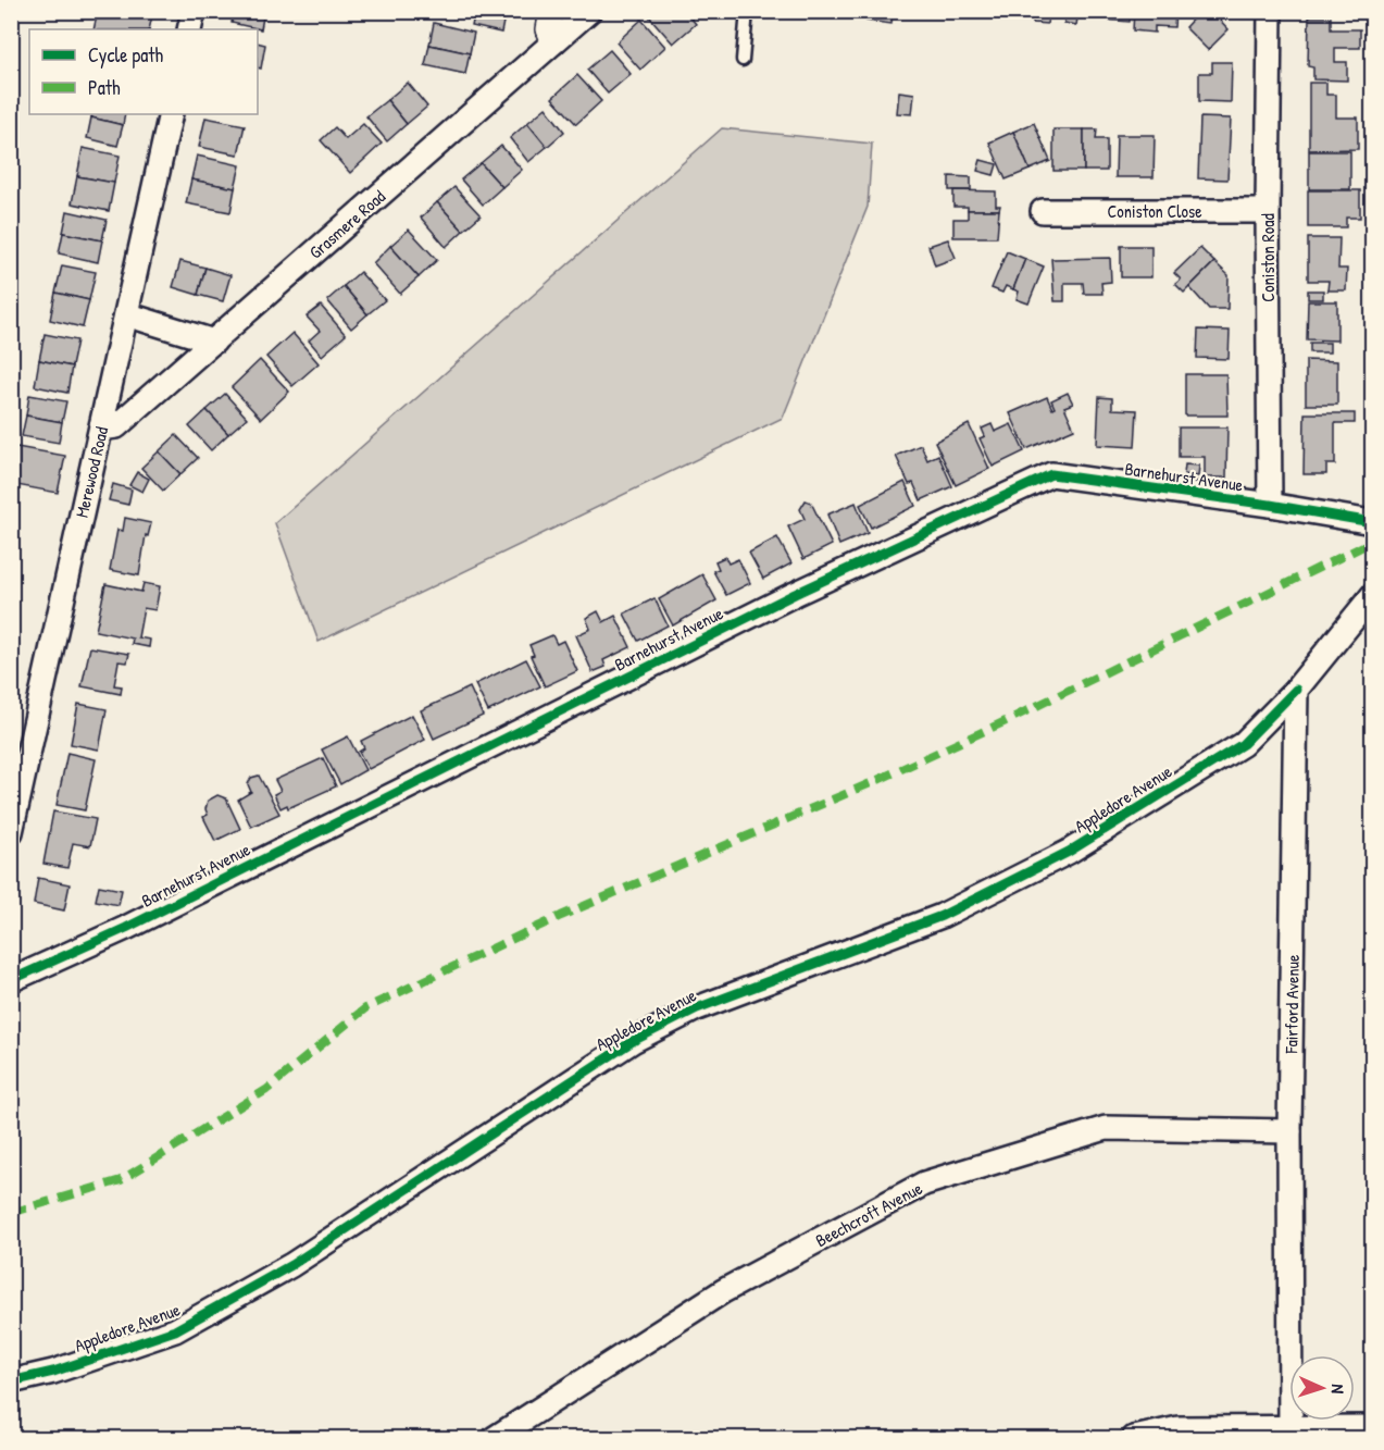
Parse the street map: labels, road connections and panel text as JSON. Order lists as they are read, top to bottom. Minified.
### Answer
{"streets":{"street":["Coniston Close","Grasmere Road","Coniston Road","Merewood Road","Barnehurst Avenue","Appledore Avenue","Fairford Avenue","Beechcroft Avenue"]},"crossings":[["Coniston Close","Coniston Road"],["Grasmere Road","Merewood Road"],["Coniston Road","Barnehurst Avenue"],["Appledore Avenue","Fairford Avenue"],["Fairford Avenue","Beechcroft Avenue"]],"legend":["Cycle path","Path"],"north":"right"}
